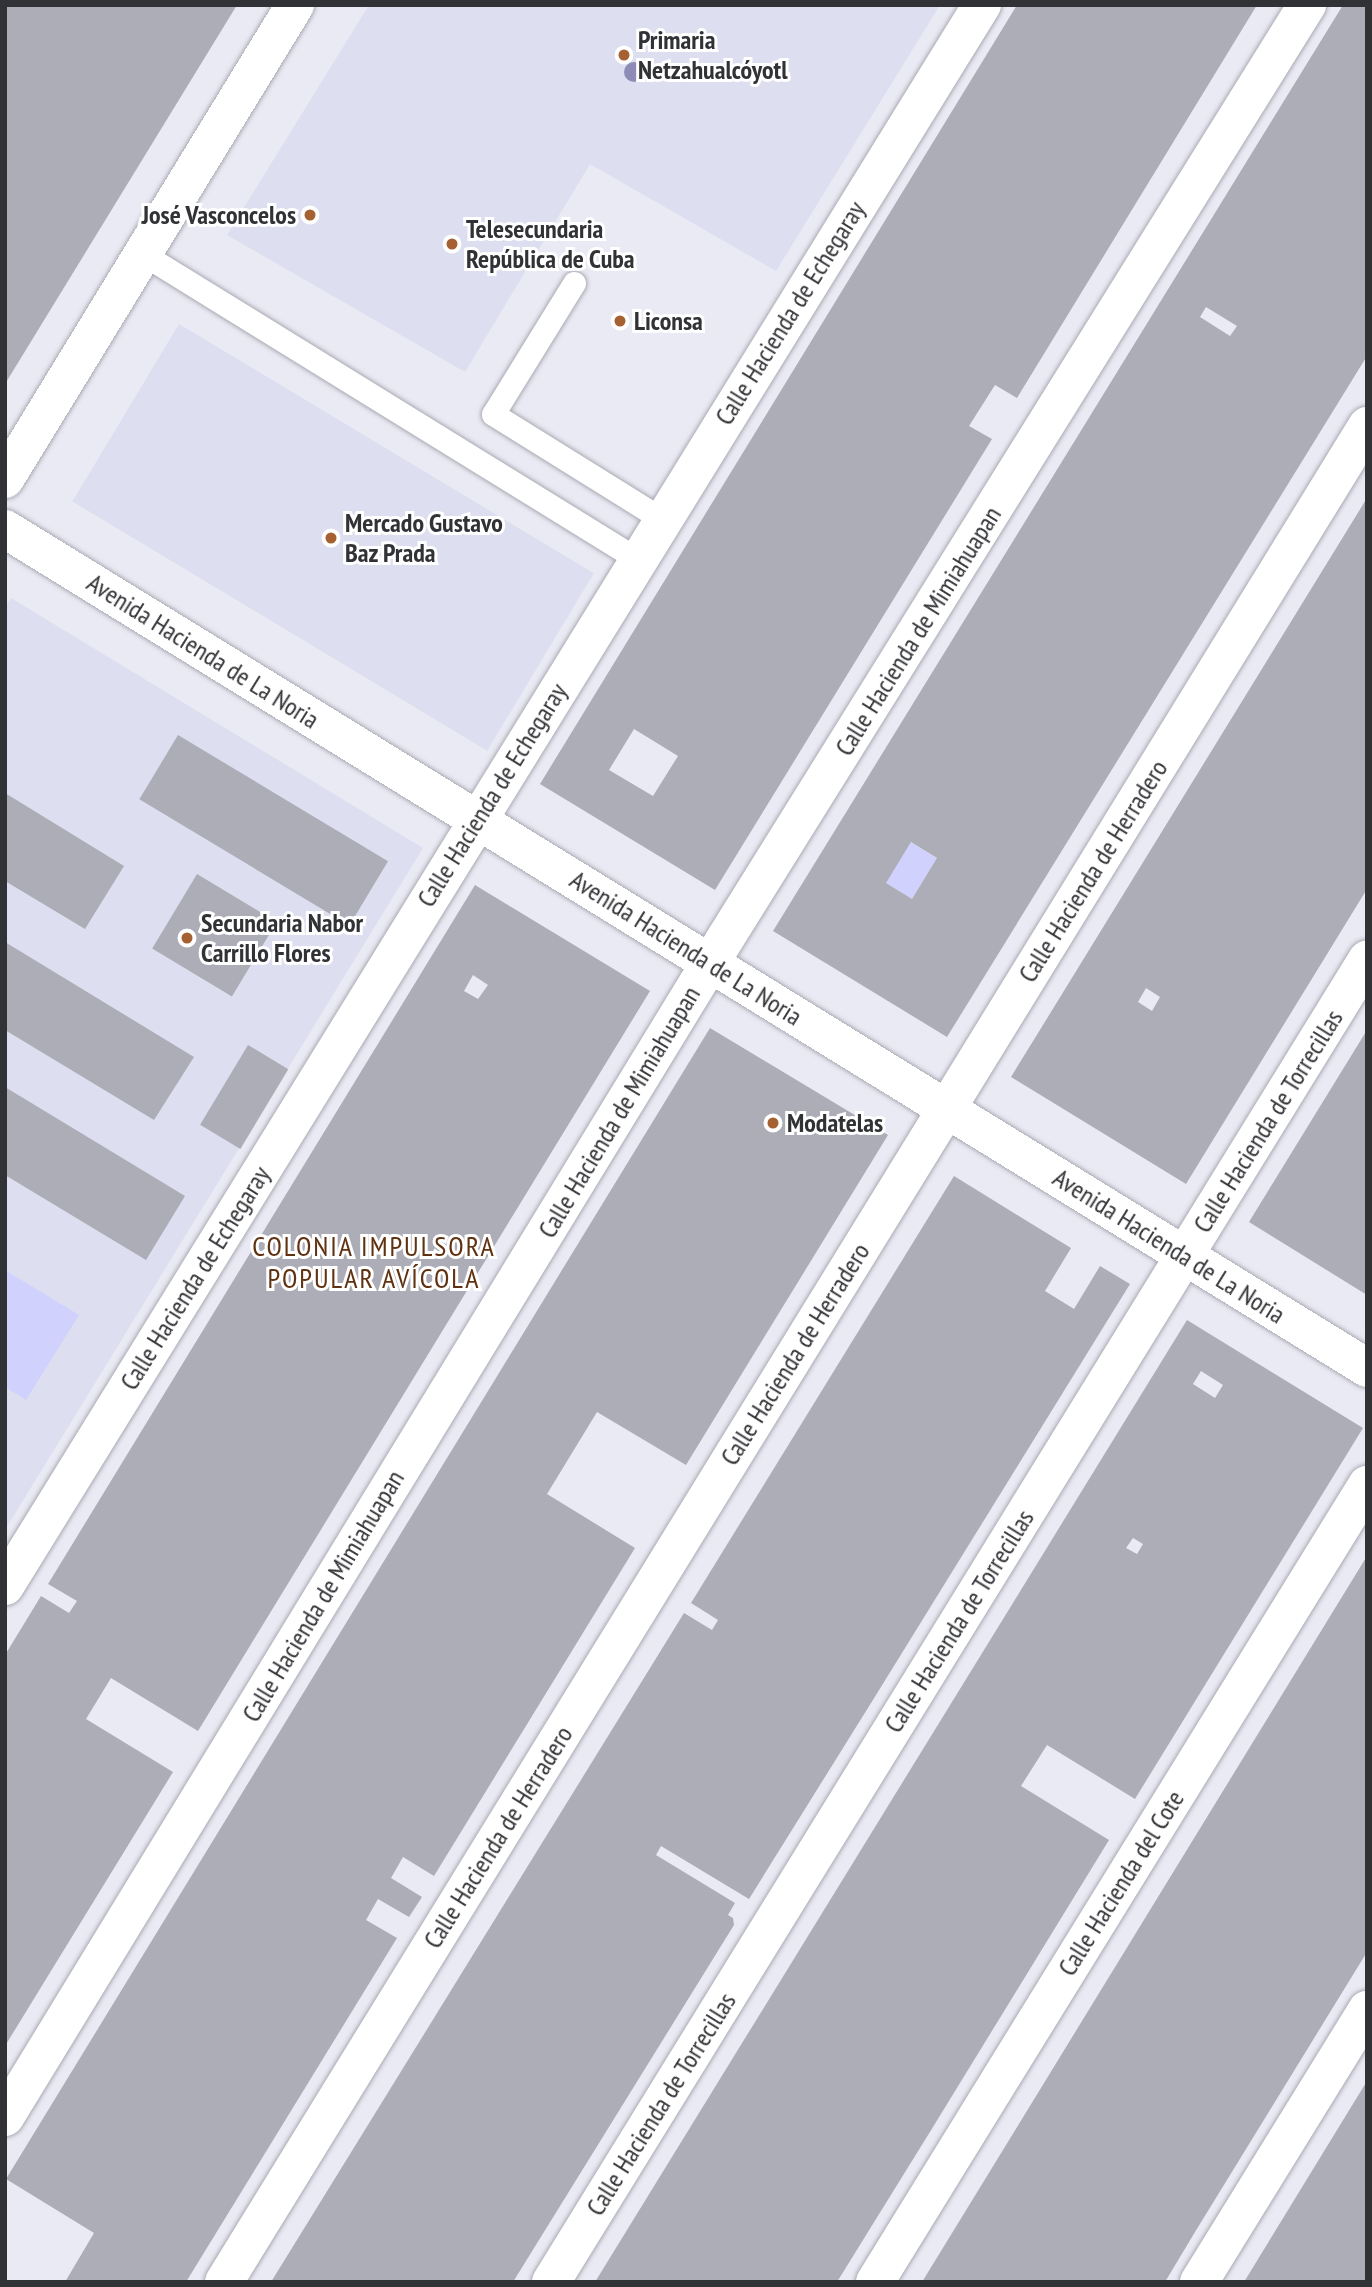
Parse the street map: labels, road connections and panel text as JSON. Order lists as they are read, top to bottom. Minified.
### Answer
{"streets":{"street":["Calle Hacienda de Echegaray","Calle Hacienda de Mimiahuapan","Avenida Hacienda de La Noria","Calle Hacienda de Herradero","Calle Hacienda de Torrecillas","Calle Hacienda del Cote"]},"crossings":[["Calle Hacienda de Echegaray","Avenida Hacienda de La Noria"],["Calle Hacienda de Mimiahuapan","Avenida Hacienda de La Noria"],["Avenida Hacienda de La Noria","Calle Hacienda de Herradero"],["Avenida Hacienda de La Noria","Calle Hacienda de Torrecillas"]],"districts":["COLONIA IMPULSORA POPULAR AVÍCOLA"],"places":["Primaria Netzahualcóyotl","José Vasconcelos","Telesecundaria República de Cuba","Liconsa","Mercado Gustavo Baz Prada","Secundaria Nabor Carrillo Flores","Modatelas"]}
